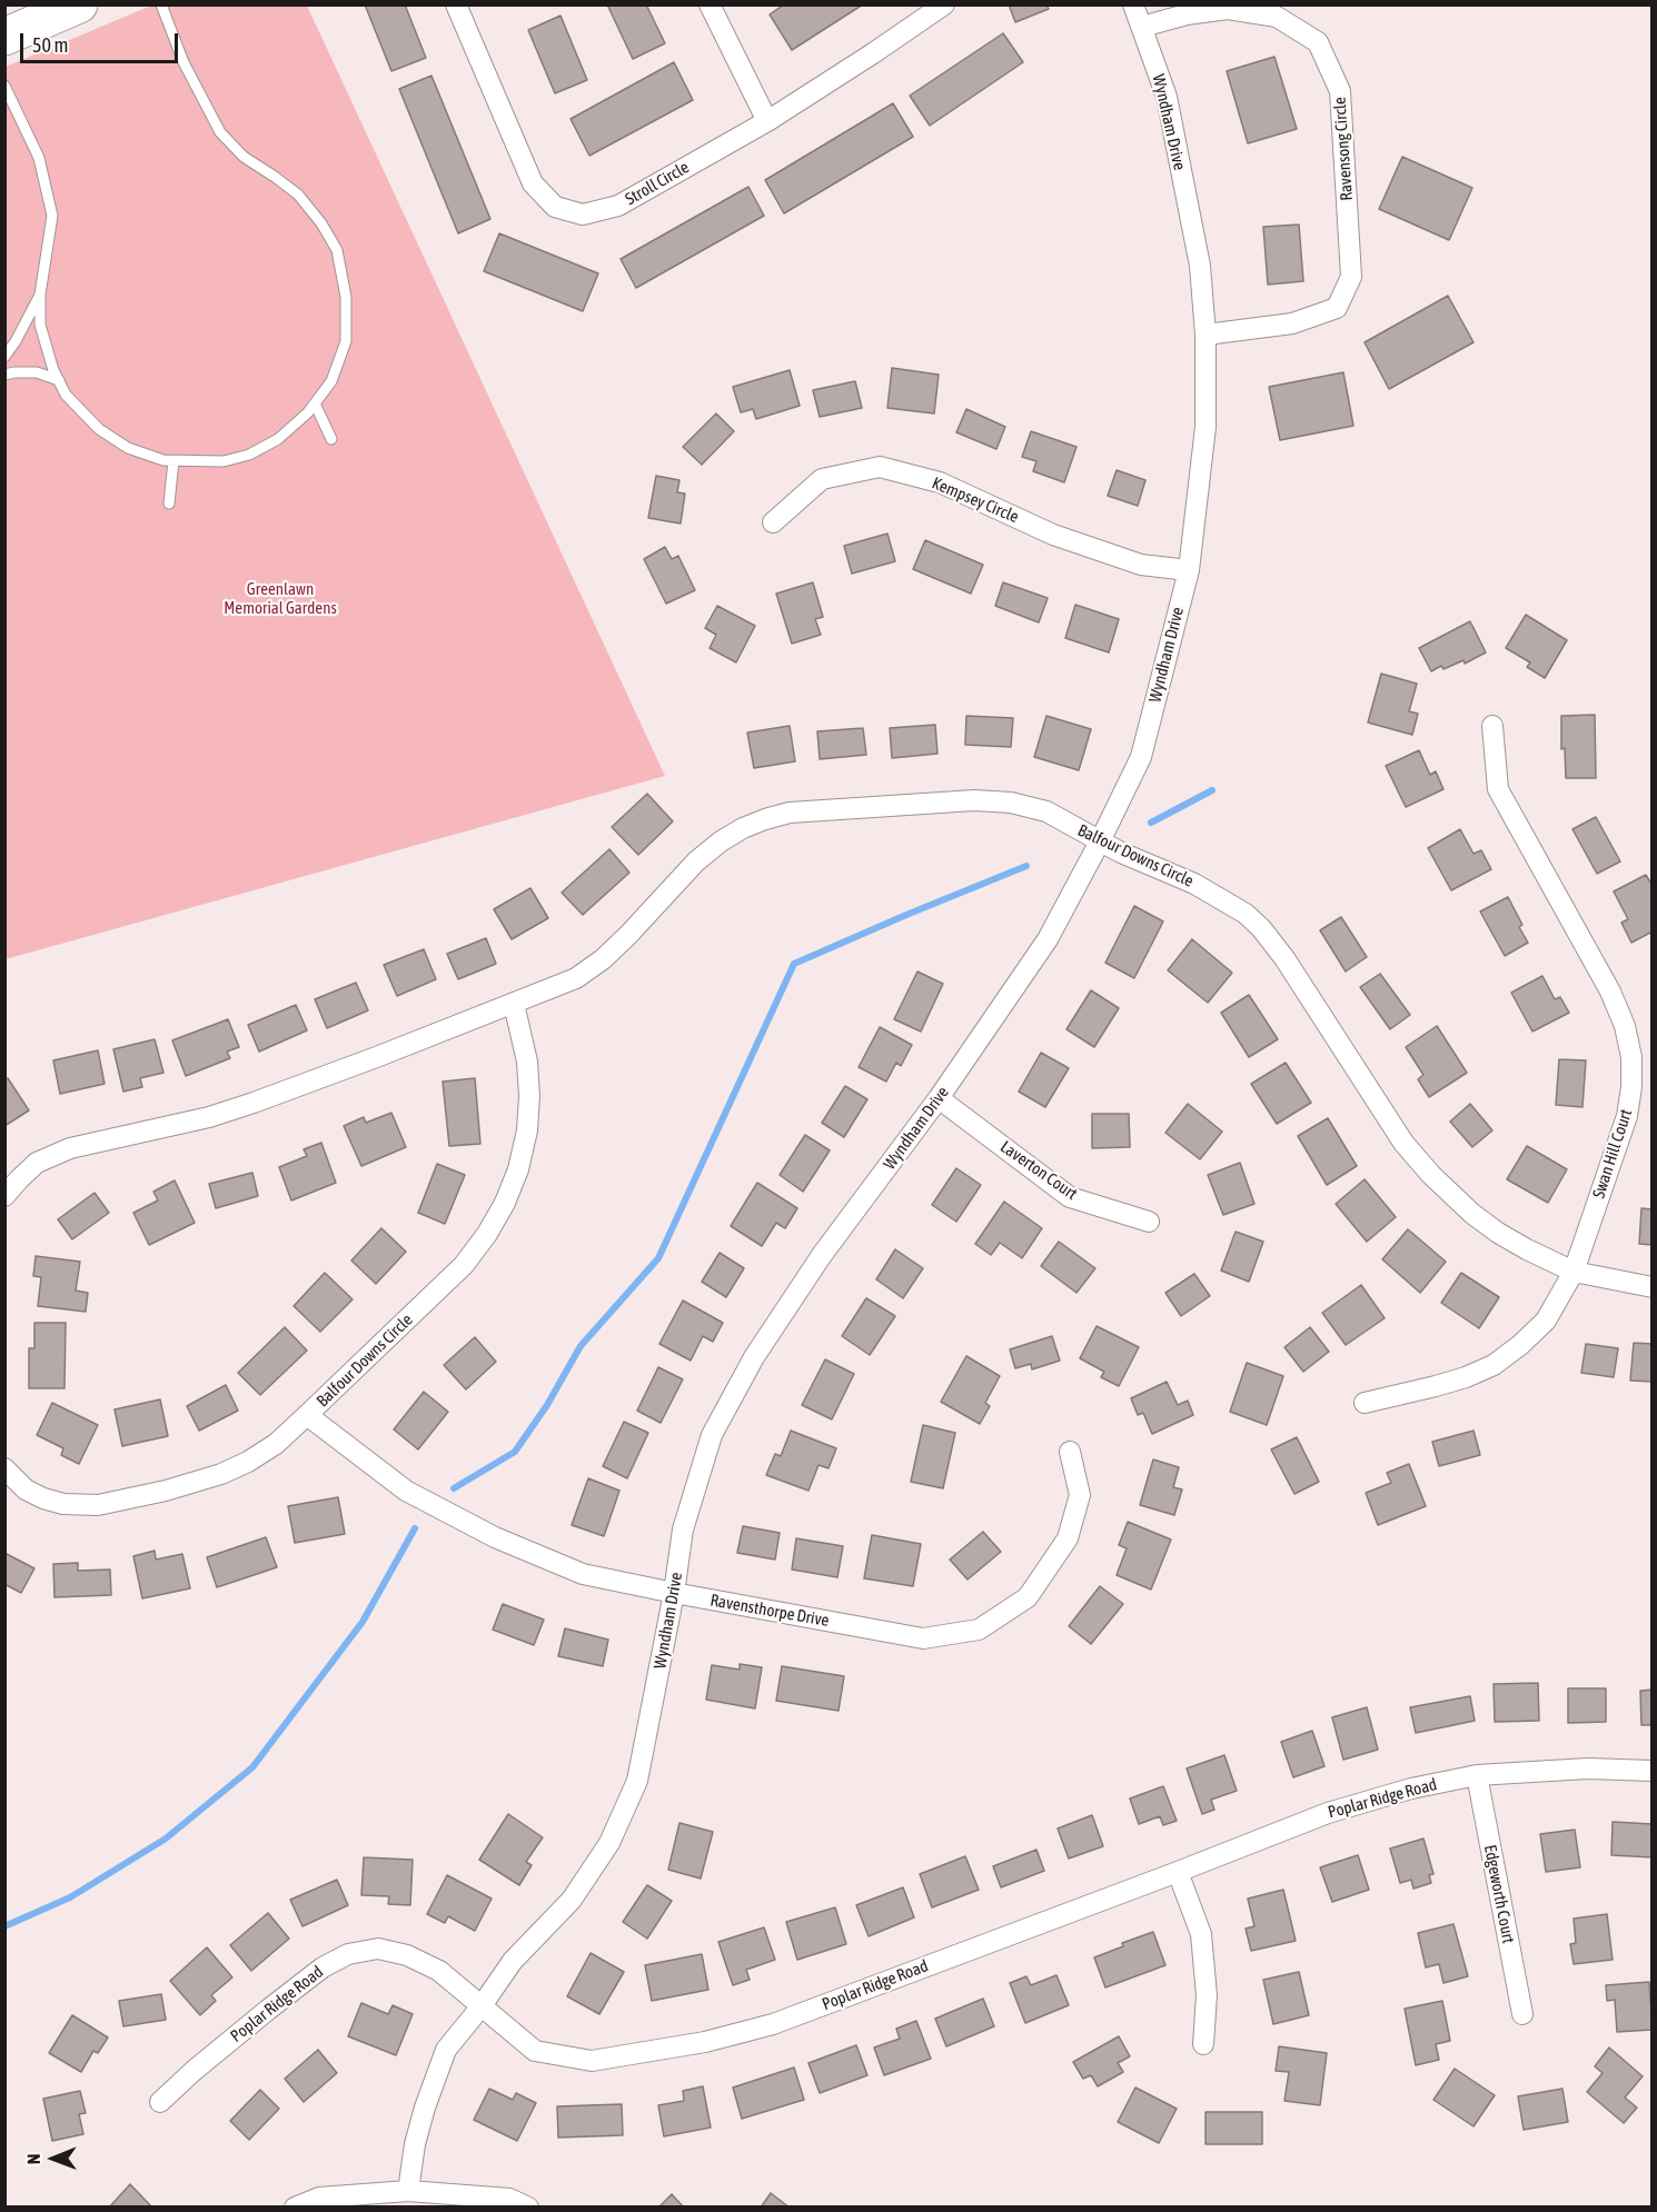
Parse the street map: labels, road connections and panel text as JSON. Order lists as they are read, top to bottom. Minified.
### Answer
{"streets":{"street":["Wyndham Drive","Ravensong Circle","Stroll Circle","Kempsey Circle","Balfour Downs Circle","Swan Hill Court","Laverton Court","Ravensthorpe Drive","Poplar Ridge Road","Edgeworth Court"]},"crossings":[["Wyndham Drive","Ravensong Circle"],["Wyndham Drive","Kempsey Circle"],["Wyndham Drive","Balfour Downs Circle"],["Wyndham Drive","Laverton Court"],["Wyndham Drive","Ravensthorpe Drive"],["Wyndham Drive","Poplar Ridge Road"],["Balfour Downs Circle","Swan Hill Court"],["Balfour Downs Circle","Ravensthorpe Drive"],["Poplar Ridge Road","Edgeworth Court"]],"parks":["Greenlawn Memorial Gardens"],"scale_bar":"50 m","north":"left"}
